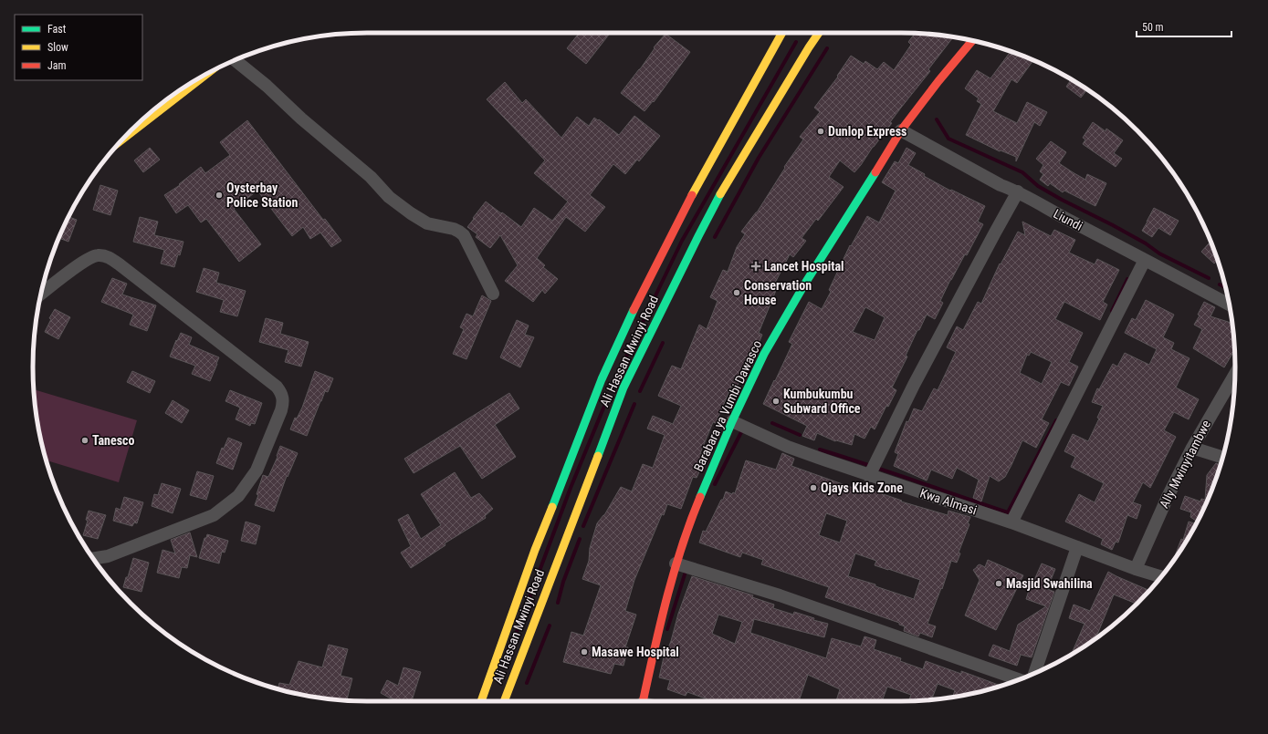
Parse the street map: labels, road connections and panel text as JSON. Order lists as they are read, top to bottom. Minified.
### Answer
{"streets":{"main road":["Ali Hassan Mwinyi Road","Barabara ya Vumbi Dawasco"],"street":["Liundi","Ally Mwinyitambwe","Kwa Almasi"]},"crossings":[["Liundi","Barabara ya Vumbi Dawasco"],["Barabara ya Vumbi Dawasco","Kwa Almasi"],["Ally Mwinyitambwe","Kwa Almasi"]],"places":{"other":["Dunlop Express","Oysterbay Police Station","Conservation House","Kumbukumbu Subward Office","Tanesco","Ojays Kids Zone","Masjid Swahilina","Masawe Hospital"],"health":["Lancet Hospital"]},"legend":["Fast","Slow","Jam"],"scale_bar":"50 m"}
